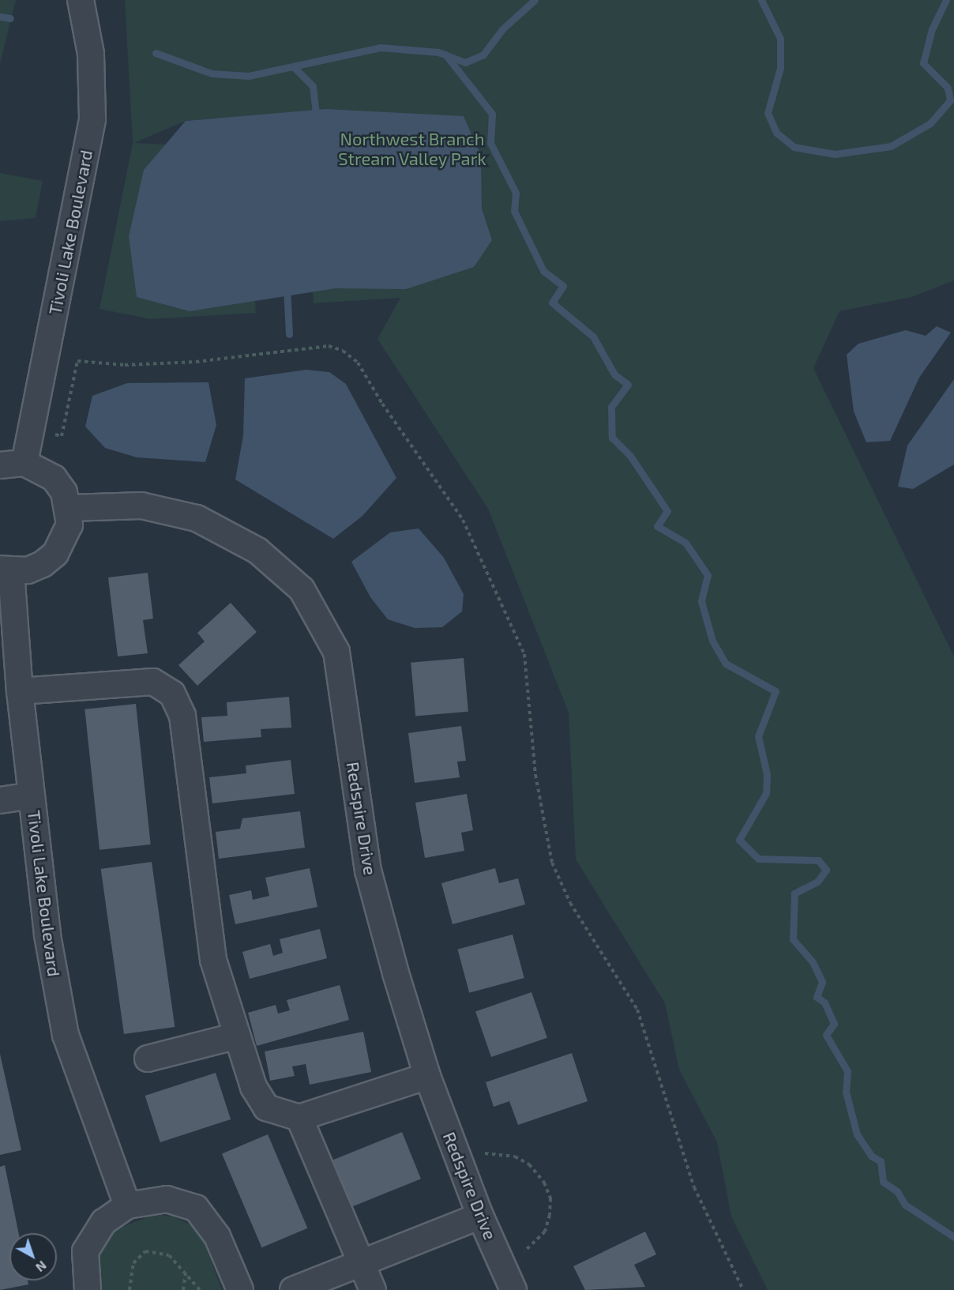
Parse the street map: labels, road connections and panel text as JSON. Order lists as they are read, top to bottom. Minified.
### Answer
{"streets":{"street":["Tivoli Lake Boulevard","Redspire Drive"]},"parks":["Northwest Branch Stream Valley Park"],"north":"bottom right"}
